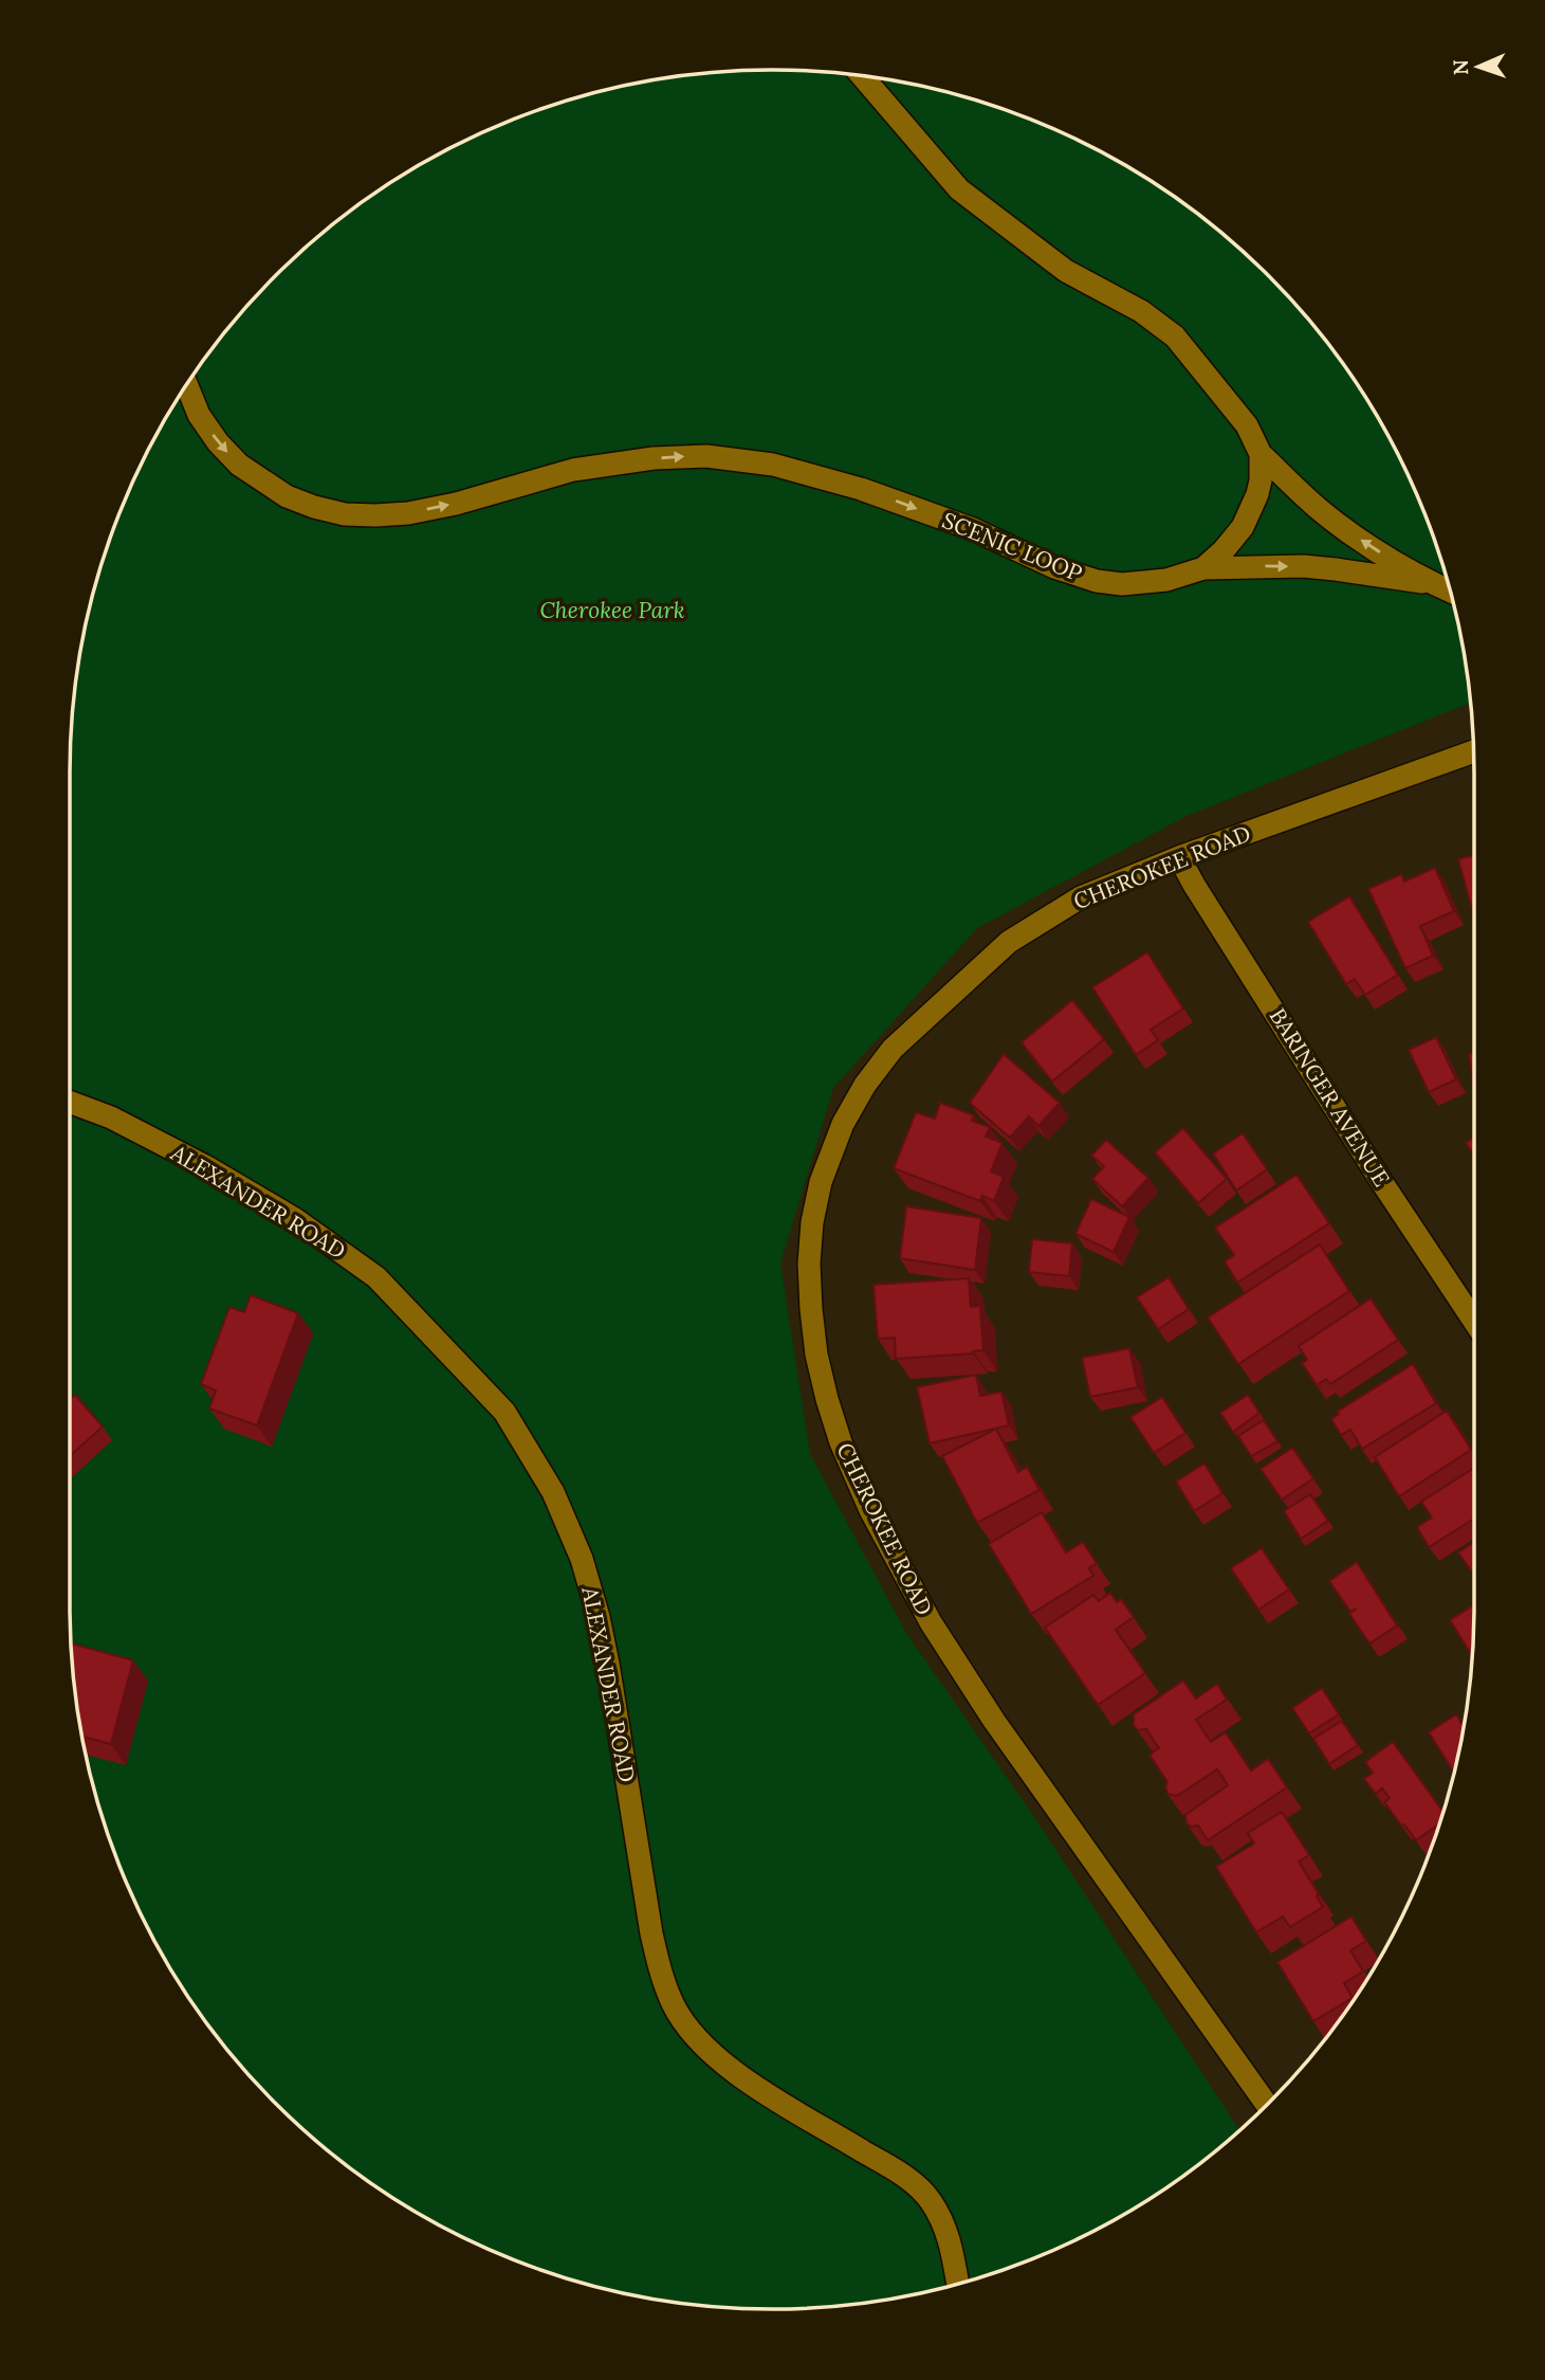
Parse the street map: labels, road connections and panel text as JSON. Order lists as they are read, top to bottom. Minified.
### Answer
{"streets":{"street":["SCENIC LOOP","CHEROKEE ROAD","BARINGER AVENUE","ALEXANDER ROAD"]},"crossings":[["CHEROKEE ROAD","BARINGER AVENUE"]],"one_way":["SCENIC LOOP"],"parks":["Cherokee Park"],"north":"left"}
